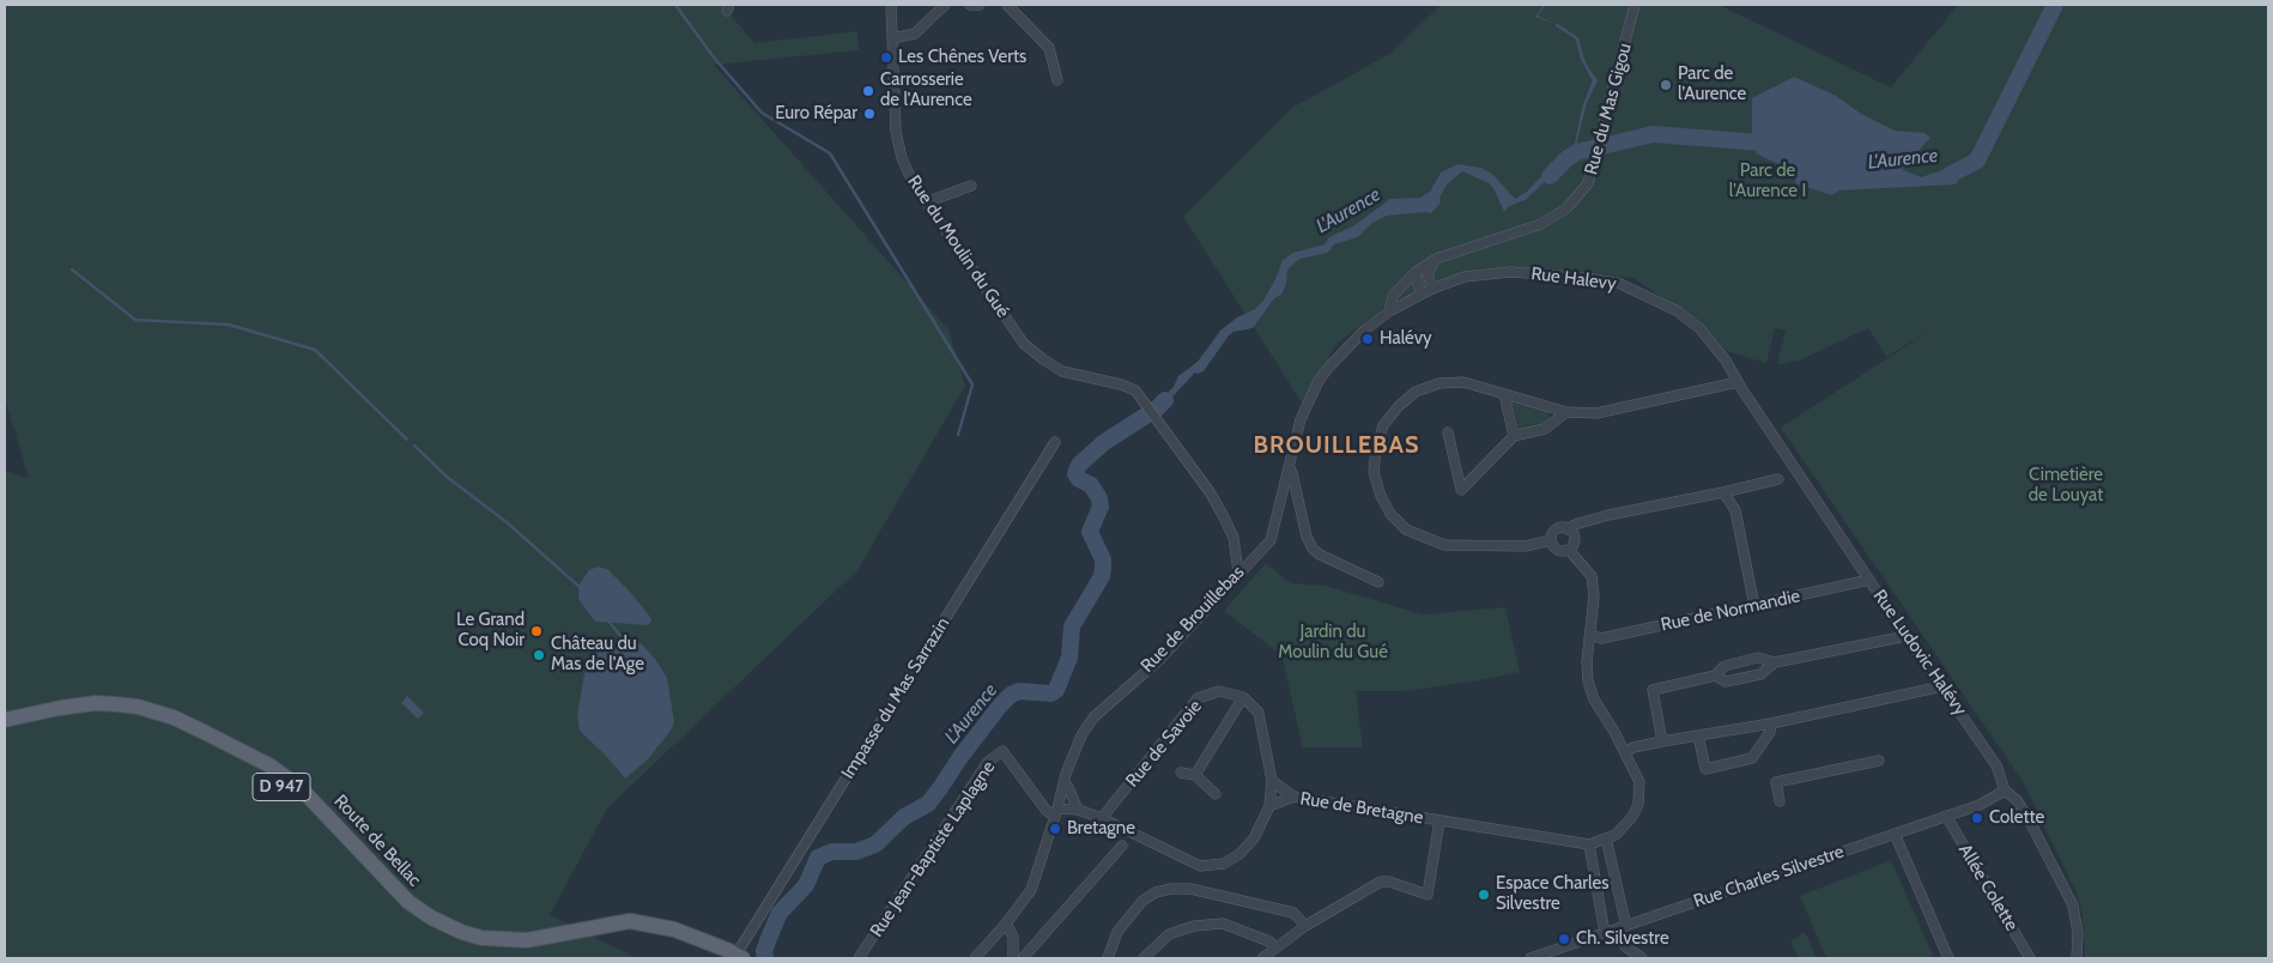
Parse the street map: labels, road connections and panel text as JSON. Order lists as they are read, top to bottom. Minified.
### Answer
{"streets":{"main road":["D 947","Route de Bellac"],"street":["Rue du Mas Gigou","Rue du Moulin du Gué","Rue Halevy","Rue de Normandie","Rue de Brouillebas","Rue Ludovic Halévy","Impasse du Mas Sarrazin","Rue de Savoie","Rue de Bretagne","Rue Jean-Baptiste Laplagne","Rue Charles Silvestre","Allée Colette"]},"crossings":[["Rue du Mas Gigou","Rue de Brouillebas"],["Rue du Moulin du Gué","Rue de Brouillebas"],["Rue Halevy","Rue de Brouillebas"],["Rue Halevy","Rue Ludovic Halévy"],["Rue de Normandie","Rue Ludovic Halévy"],["Rue de Brouillebas","Rue Jean-Baptiste Laplagne"],["Rue Ludovic Halévy","Rue Charles Silvestre"],["Impasse du Mas Sarrazin","Route de Bellac"],["Rue Charles Silvestre","Allée Colette"]],"districts":["BROUILLEBAS"],"water":["L'Aurence"],"parks":["Parc de l'Aurence I","Cimetière de Louyat","Jardin du Moulin du Gué"],"places":["Les Chênes Verts","Parc de l'Aurence","Carrosserie de l'Aurence","Euro Répar","Halévy","Le Grand Coq Noir","Château du Mas de l'Age","Colette","Bretagne","Espace Charles Silvestre","Ch. Silvestre"]}
